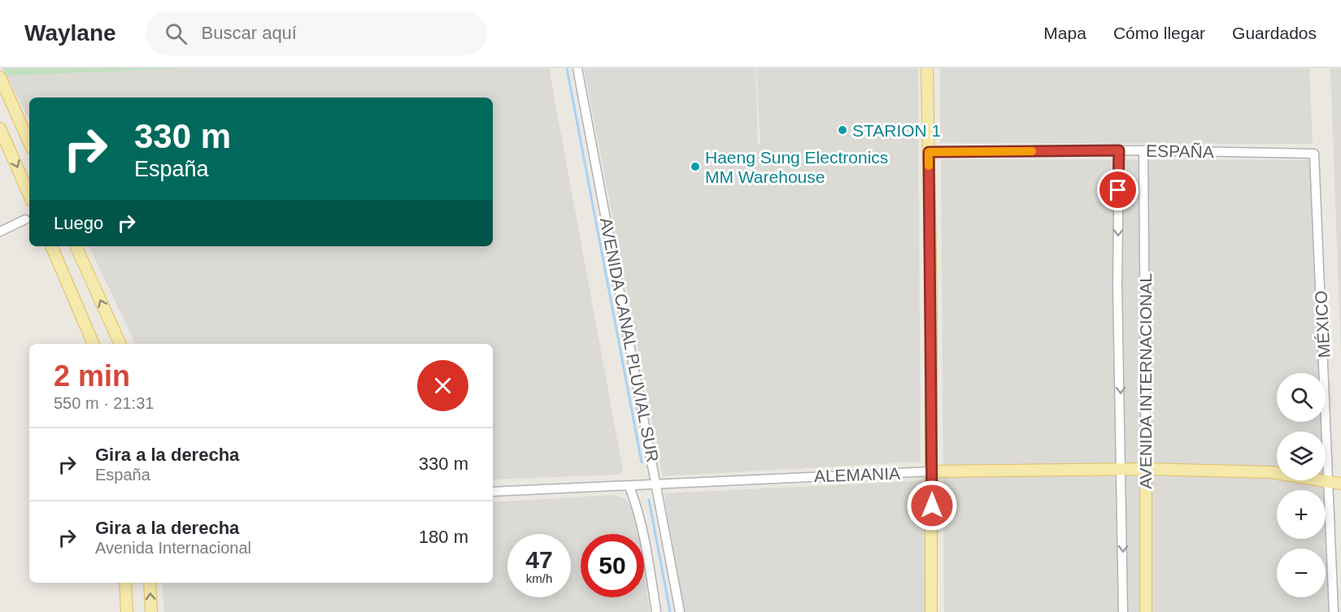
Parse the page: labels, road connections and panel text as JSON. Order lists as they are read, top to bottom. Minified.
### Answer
{"streets":{"main road":["AVENIDA INTERNACIONAL","ALEMANIA"],"street":["ESPAÑA","MÉXICO","AVENIDA CANAL PLUVIAL SUR"]},"crossings":[["ESPAÑA","MÉXICO"],["ESPAÑA","AVENIDA INTERNACIONAL"],["MÉXICO","ALEMANIA"],["AVENIDA CANAL PLUVIAL SUR","ALEMANIA"],["AVENIDA INTERNACIONAL","ALEMANIA"]],"places":["STARION 1","Haeng Sung Electronics MM Warehouse"],"page":{"header":"Waylane","search":"Buscar aquí","nav":["Mapa","Cómo llegar","Guardados"],"turn":["330 m","España"],"then":"Luego","heading":["2 min","550 m · 21:31"],"map_buttons":["+","−"],"list":[{"name":"Gira a la derecha","note":"España","value":"330 m"},{"name":"Gira a la derecha","note":"Avenida Internacional","value":"180 m"}],"speed":"47 km/h","limit":"50"}}
